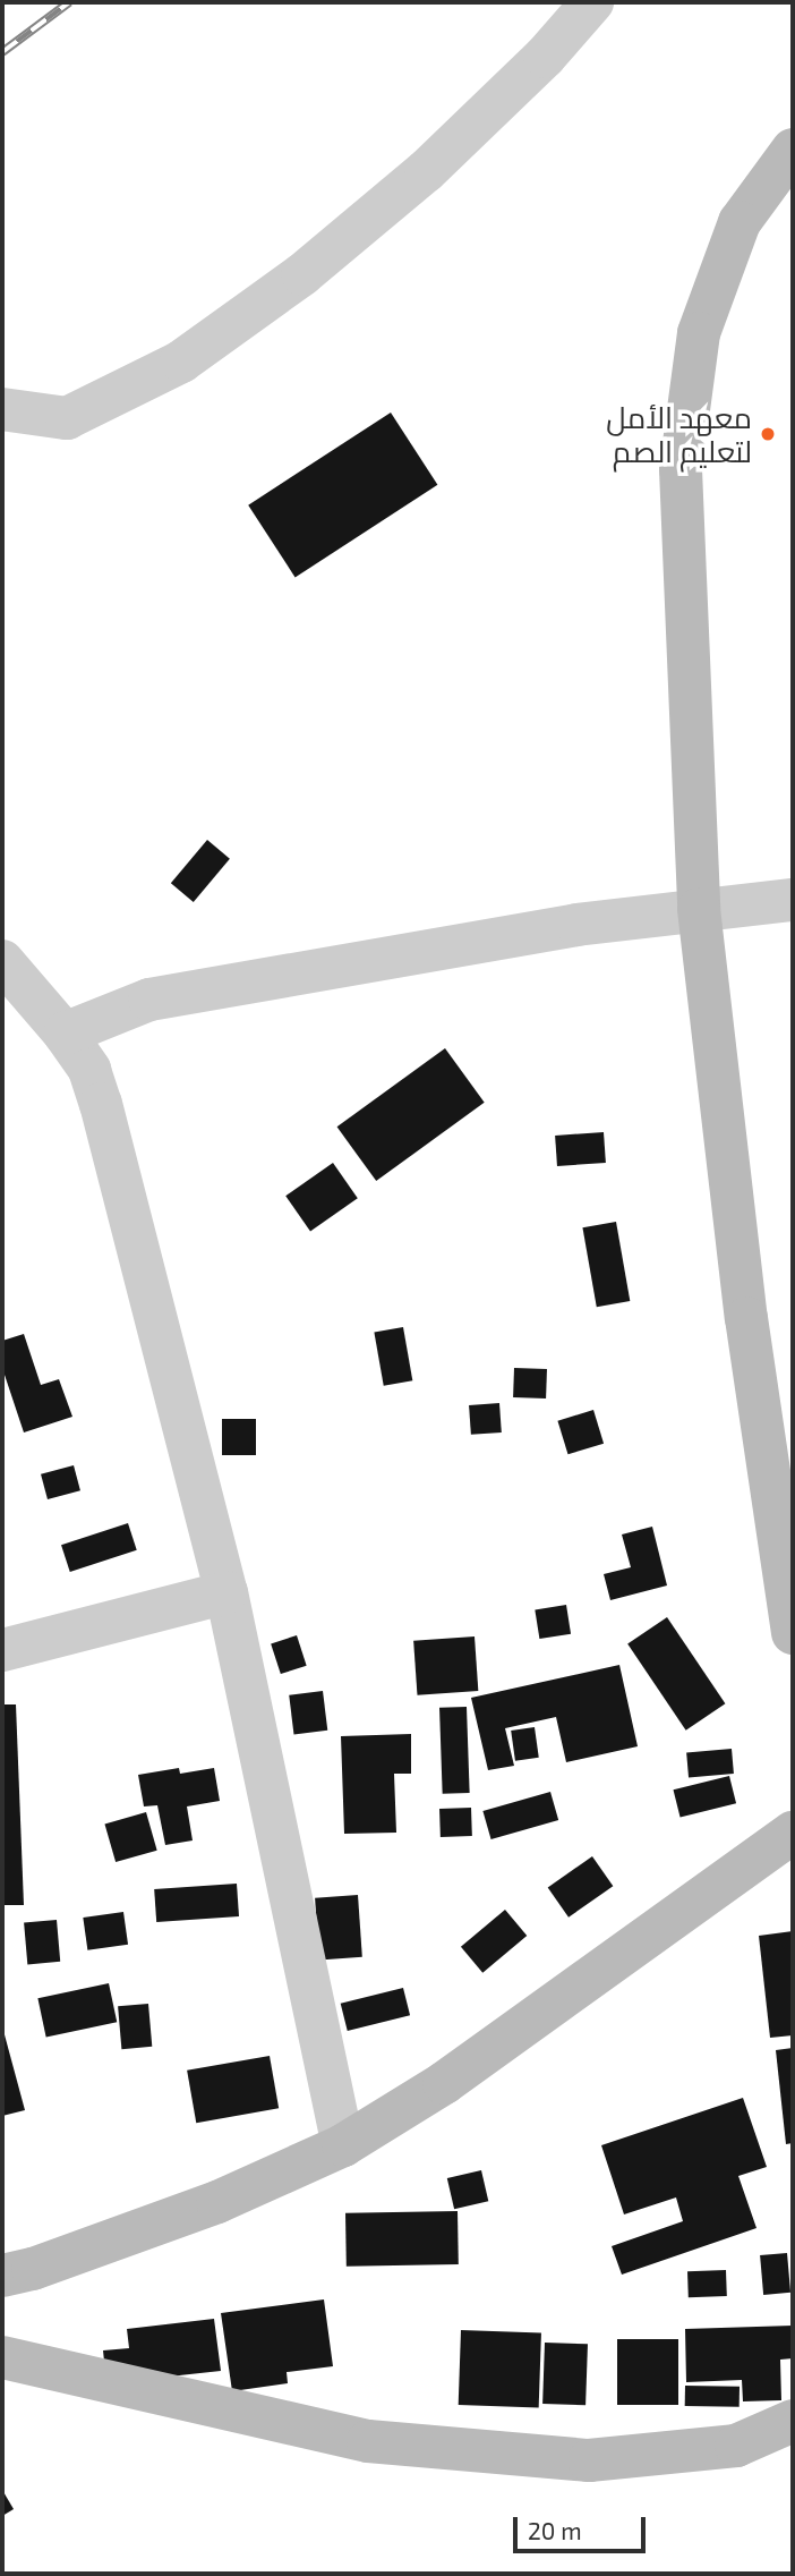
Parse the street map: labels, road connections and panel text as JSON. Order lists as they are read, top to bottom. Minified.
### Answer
{"places":["معهد الأمل لتعليم الصم"],"scale_bar":"20 m"}
